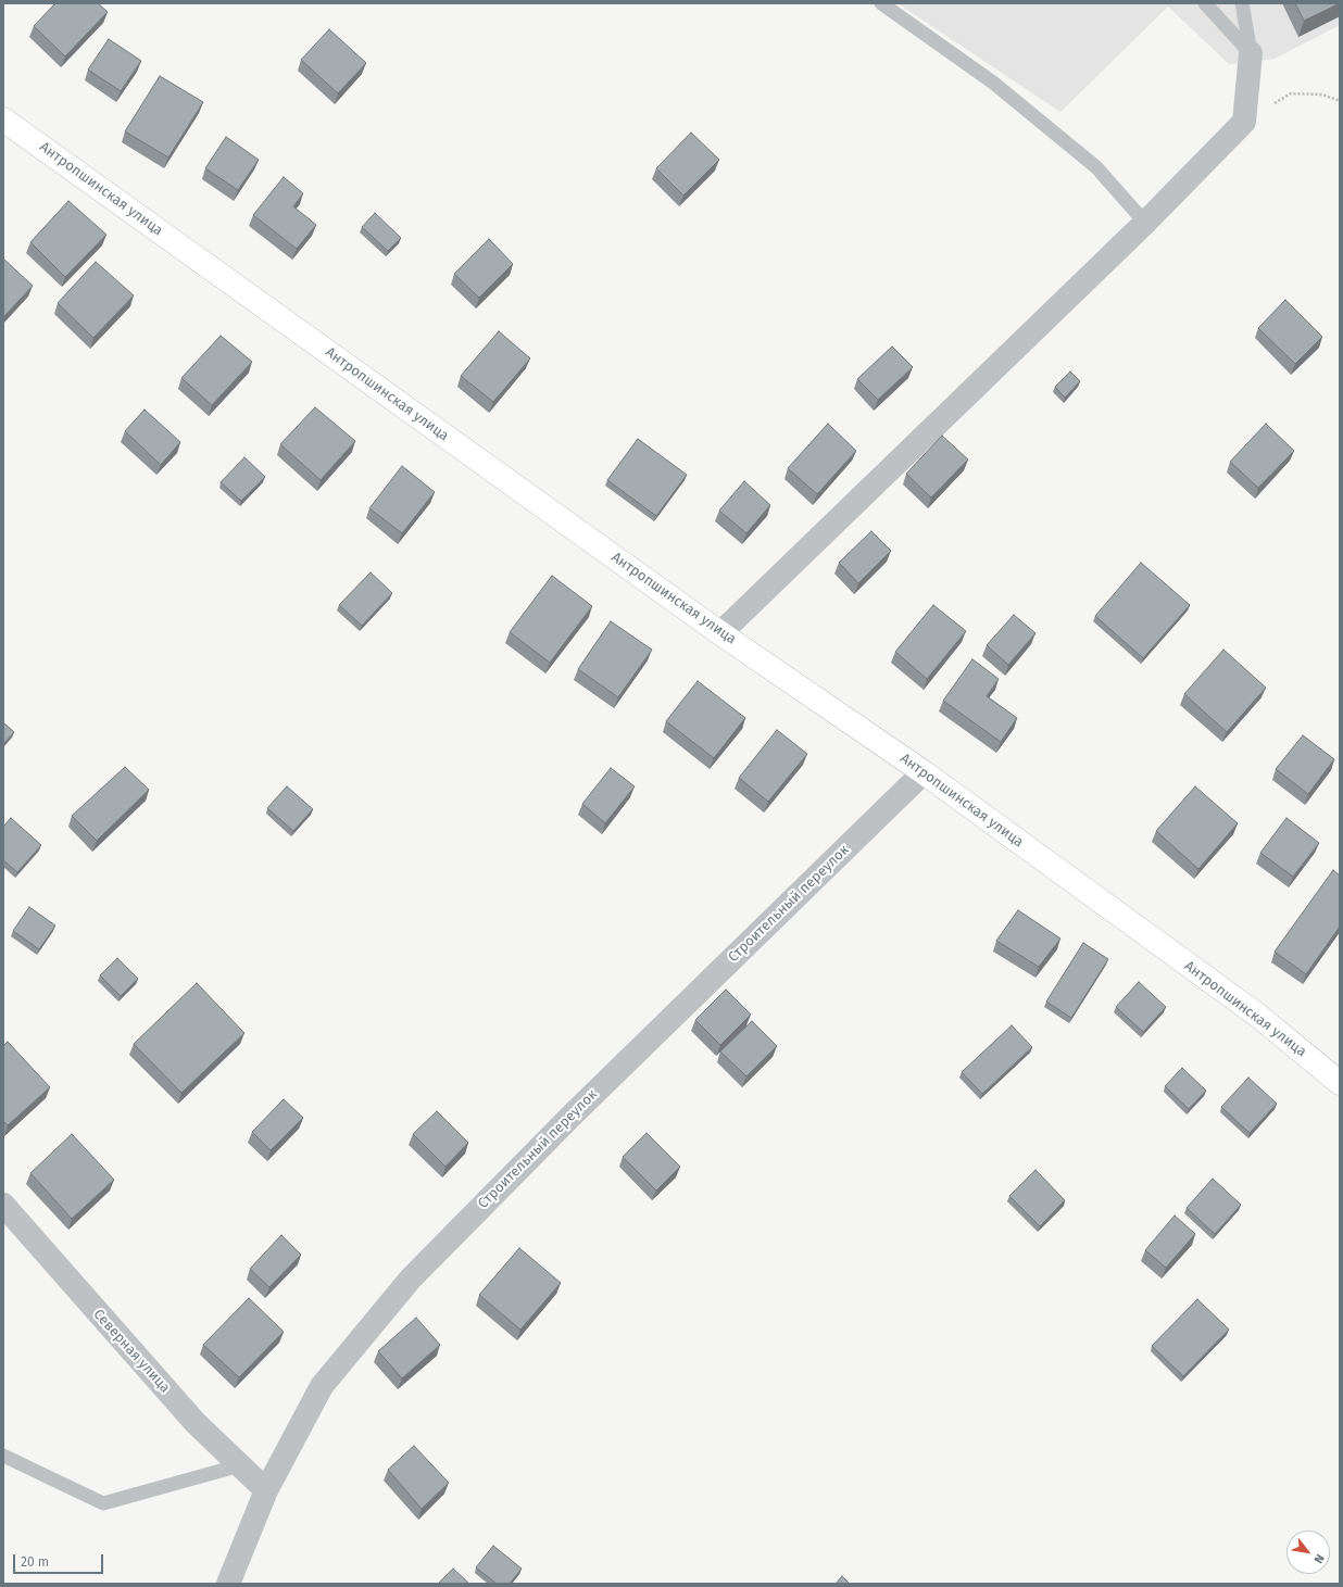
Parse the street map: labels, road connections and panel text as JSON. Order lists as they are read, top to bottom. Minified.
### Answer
{"streets":{"street":["Антропшинская улица","Строительный переулок","Северная улица"]},"crossings":[["Антропшинская улица","Строительный переулок"],["Строительный переулок","Северная улица"]],"scale_bar":"20 m","north":"bottom right"}
